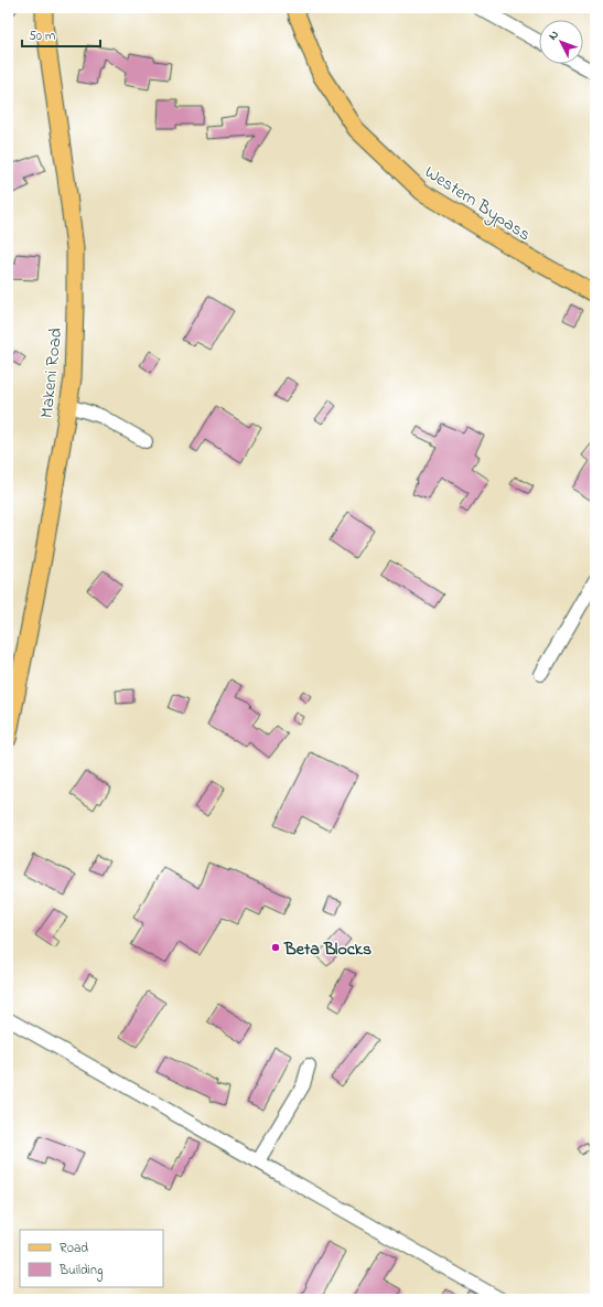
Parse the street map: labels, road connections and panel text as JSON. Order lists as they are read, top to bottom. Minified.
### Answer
{"streets":{"main road":["Western Bypass","Makeni Road"]},"places":["Beta Blocks"],"legend":["Road","Building"],"scale_bar":"50 m","north":"top left"}
